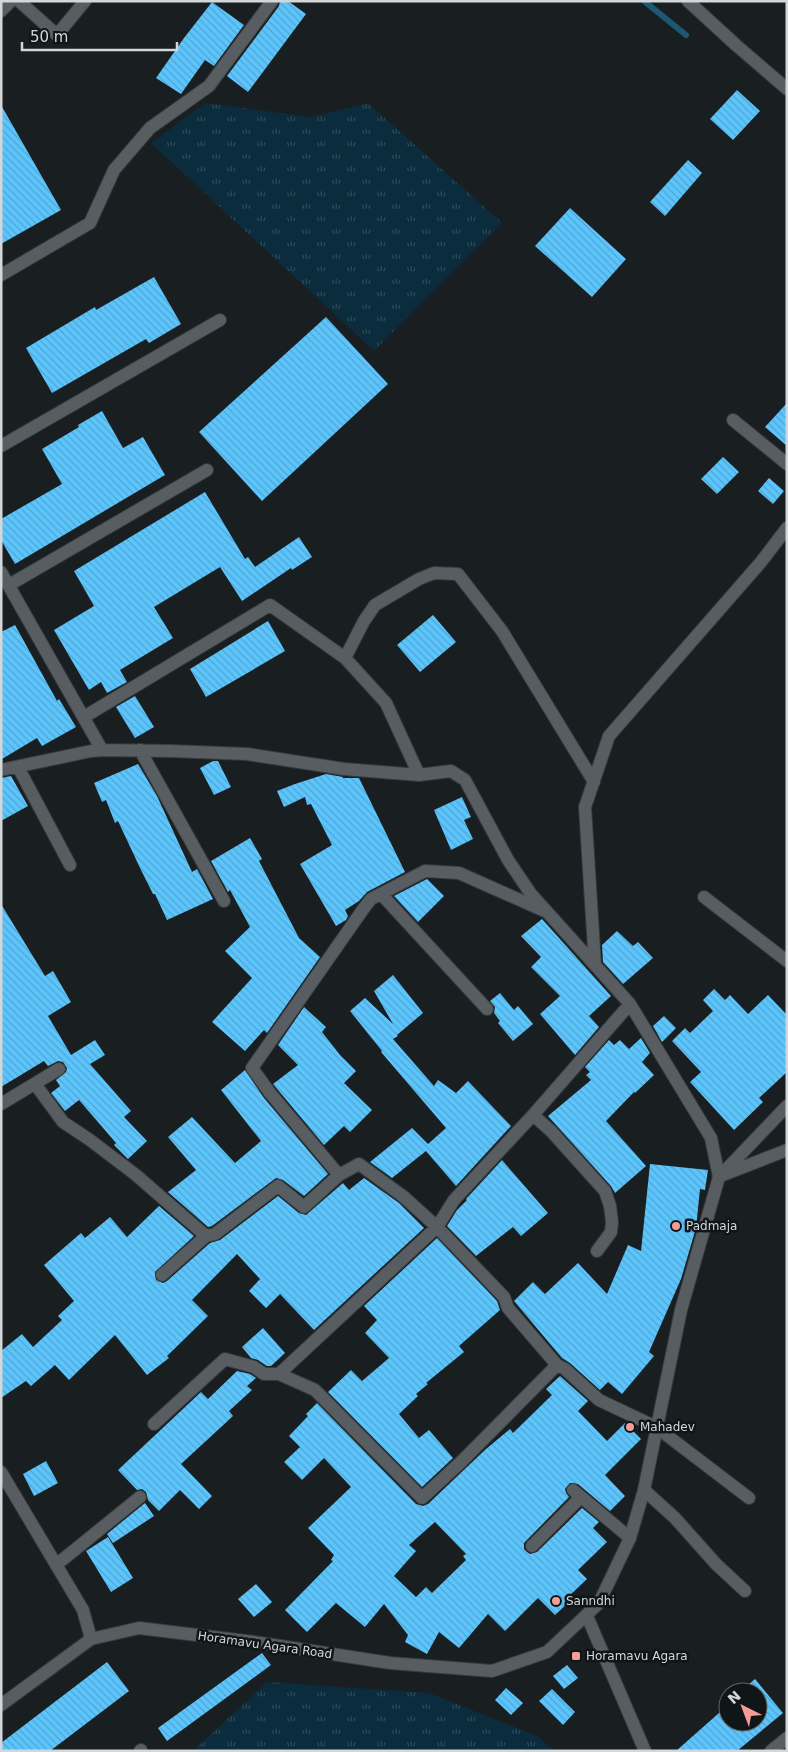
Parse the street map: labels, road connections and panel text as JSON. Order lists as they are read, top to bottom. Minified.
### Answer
{"streets":{"street":["Horamavu Agara Road"]},"places":{"other":["Padmaja","Mahadev","Sanndhi"],"transit":["Horamavu Agara"]},"scale_bar":"50 m","north":"top left"}
